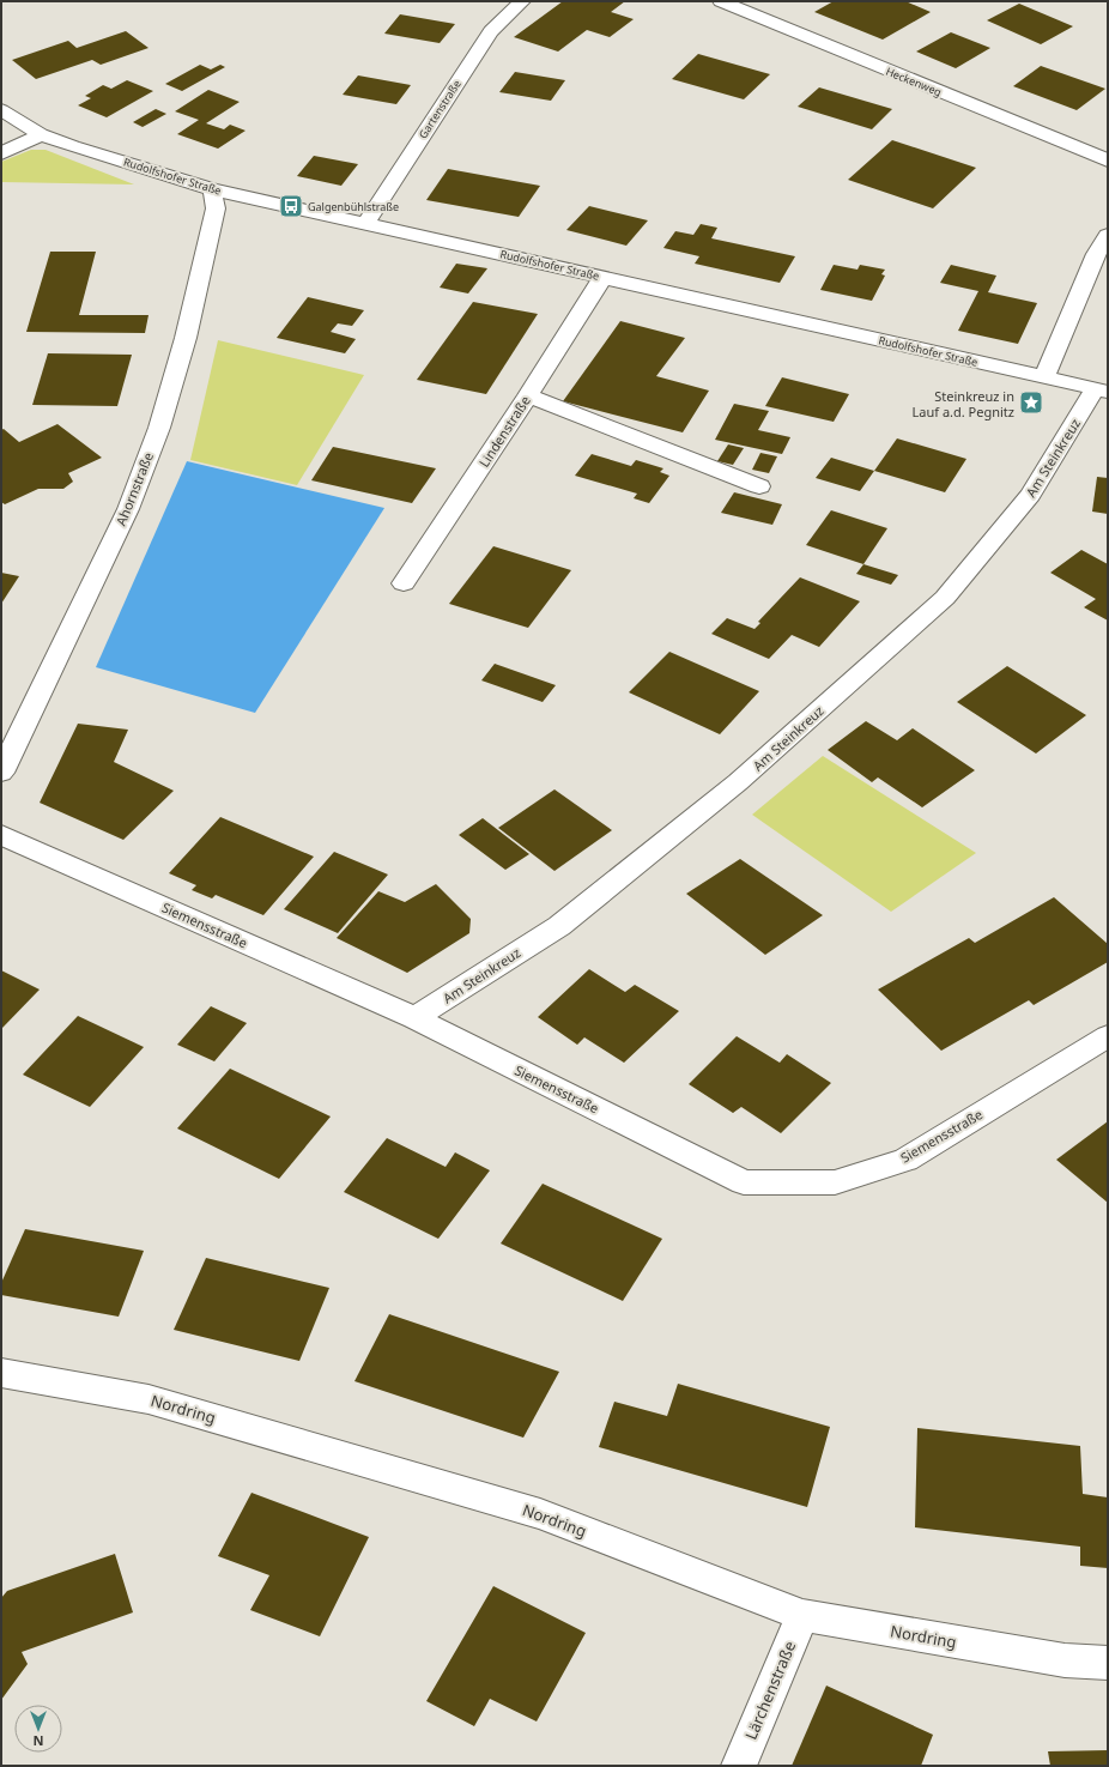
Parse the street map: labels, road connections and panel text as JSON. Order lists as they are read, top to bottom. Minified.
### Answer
{"streets":{"street":["Heckenweg","Gartenstraße","Rudolfshofer Straße","Lindenstraße","Am Steinkreuz","Ahornstraße","Siemensstraße","Nordring","Lärchenstraße"]},"crossings":[["Gartenstraße","Rudolfshofer Straße"],["Rudolfshofer Straße","Lindenstraße"],["Rudolfshofer Straße","Am Steinkreuz"],["Rudolfshofer Straße","Ahornstraße"],["Am Steinkreuz","Siemensstraße"],["Nordring","Lärchenstraße"]],"places":{"bus stop":["Galgenbühlstraße"],"place":["Steinkreuz in Lauf a.d. Pegnitz"]},"north":"bottom"}
